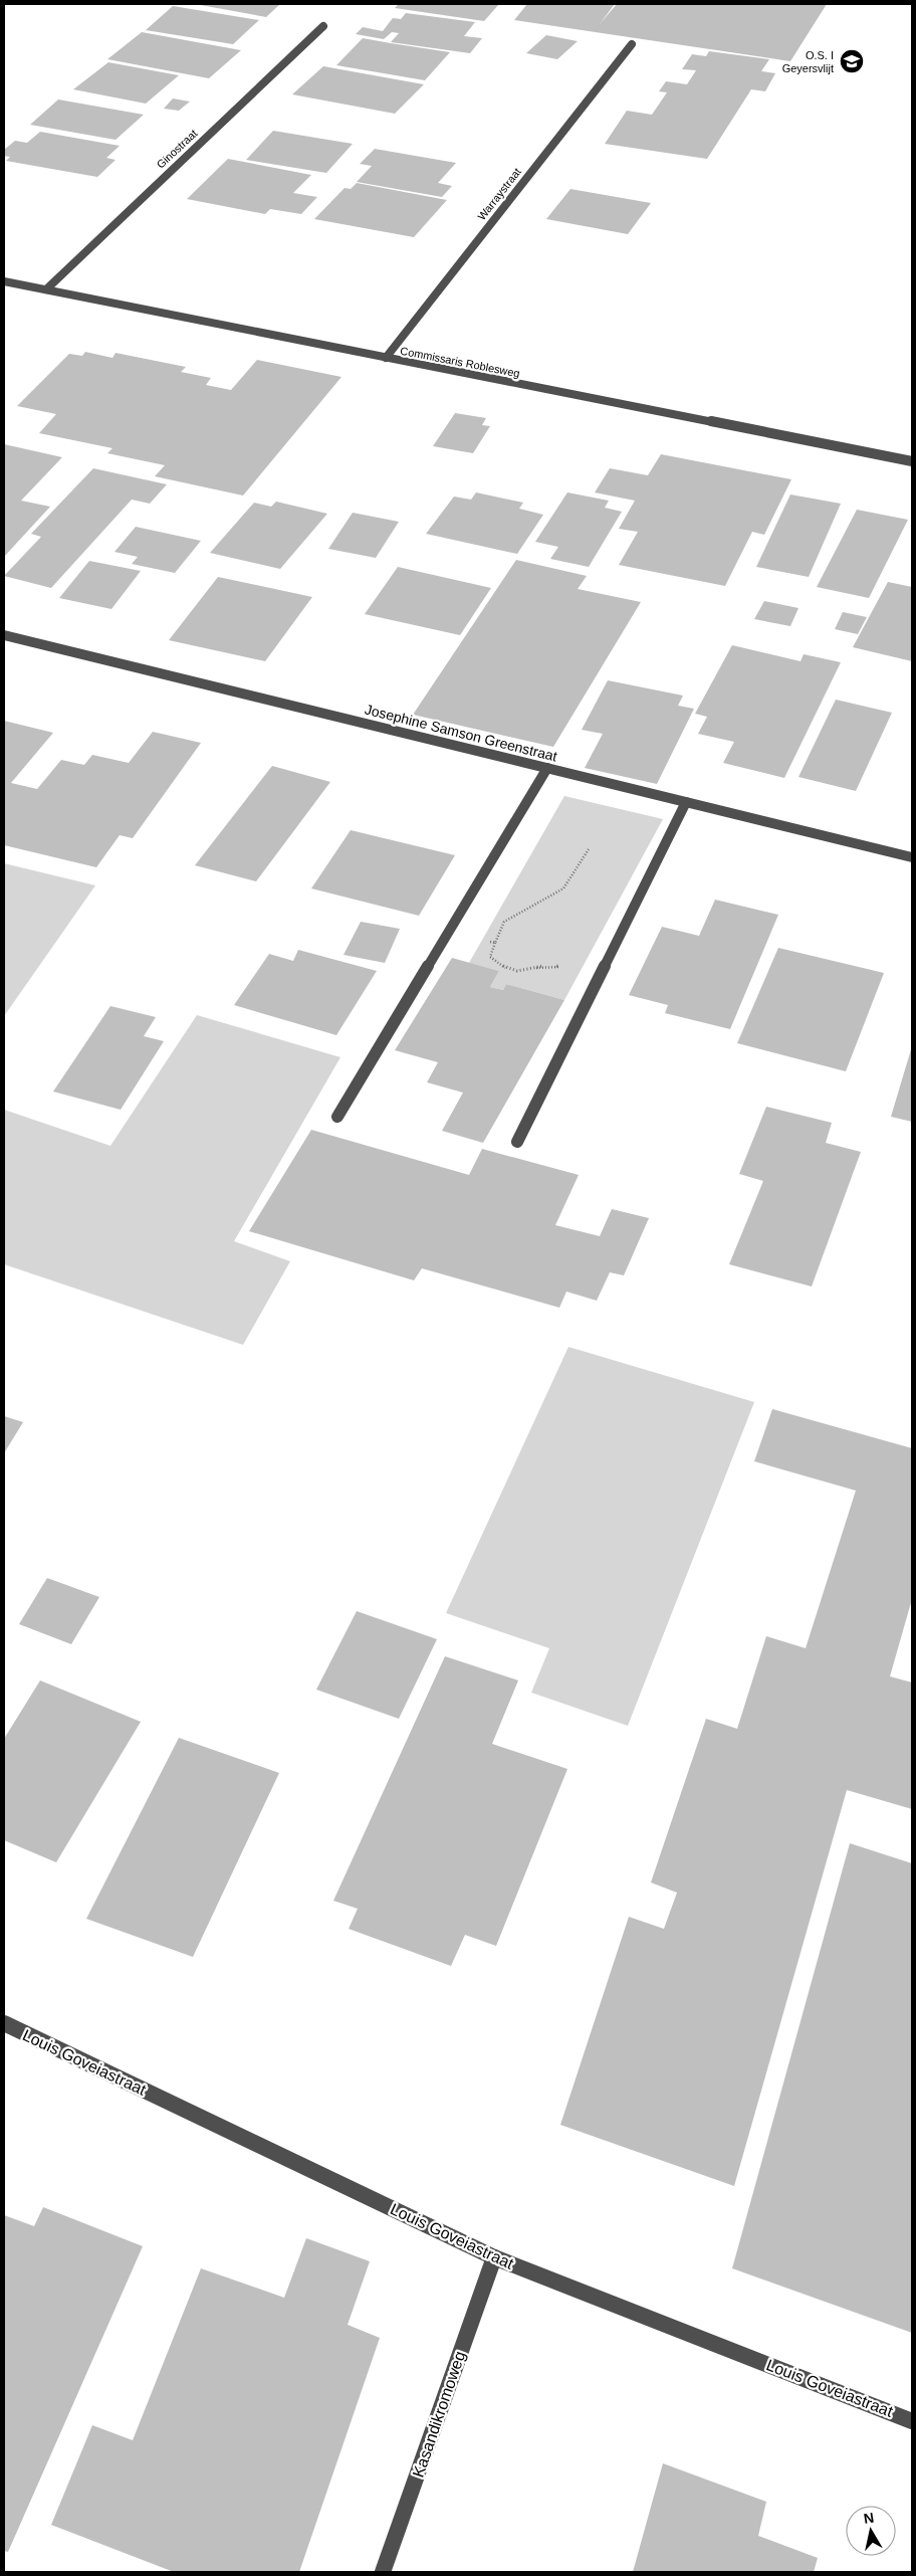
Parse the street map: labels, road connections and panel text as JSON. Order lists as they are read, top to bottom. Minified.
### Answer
{"streets":{"street":["Ginostraat","Warraystraat","Commissaris Roblesweg","Josephine Samson Greenstraat","Louis Goveiastraat","Kasandikromoweg"]},"crossings":[["Ginostraat","Commissaris Roblesweg"],["Warraystraat","Commissaris Roblesweg"],["Louis Goveiastraat","Kasandikromoweg"]],"places":{"school or university":["O.S. I Geyersvlijt"]},"north":"top"}
